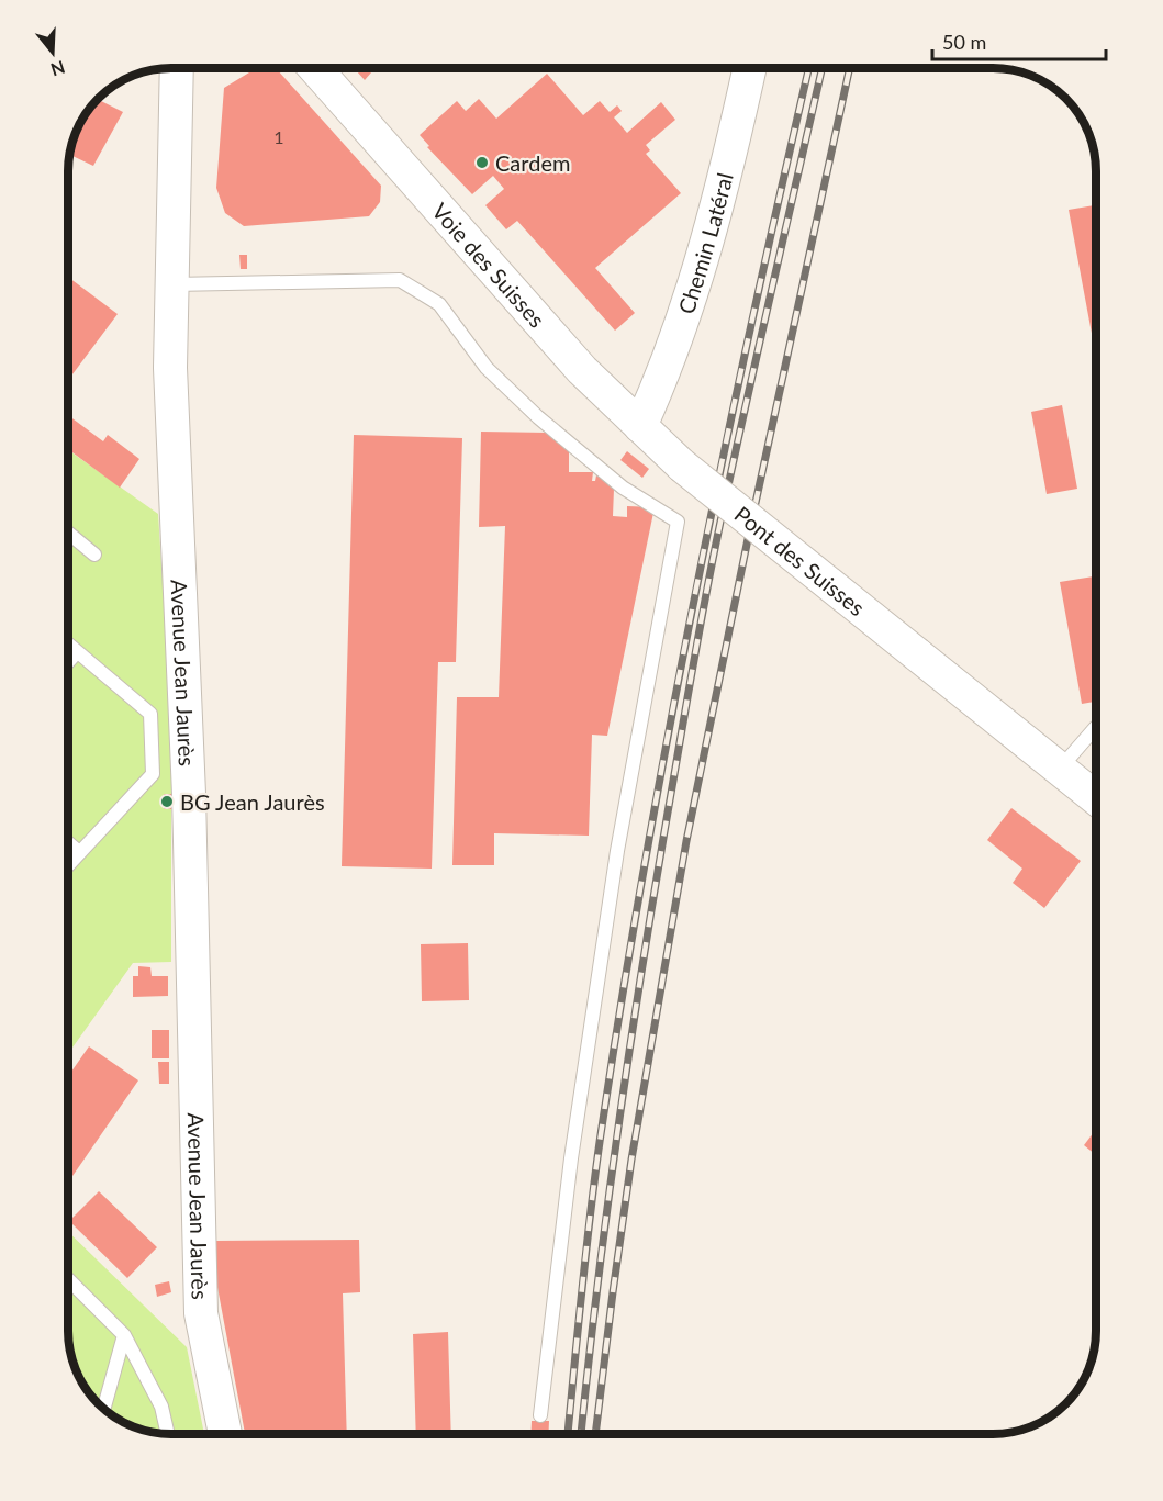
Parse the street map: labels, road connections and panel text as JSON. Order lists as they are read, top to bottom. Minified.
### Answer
{"streets":{"street":["Chemin Latéral","Voie des Suisses","Pont des Suisses","Avenue Jean Jaurès"]},"crossings":[["Chemin Latéral","Voie des Suisses"],["Voie des Suisses","Pont des Suisses"]],"places":["Cardem","BG Jean Jaurès"],"house_numbers":["1"],"scale_bar":"50 m","north":"bottom"}
